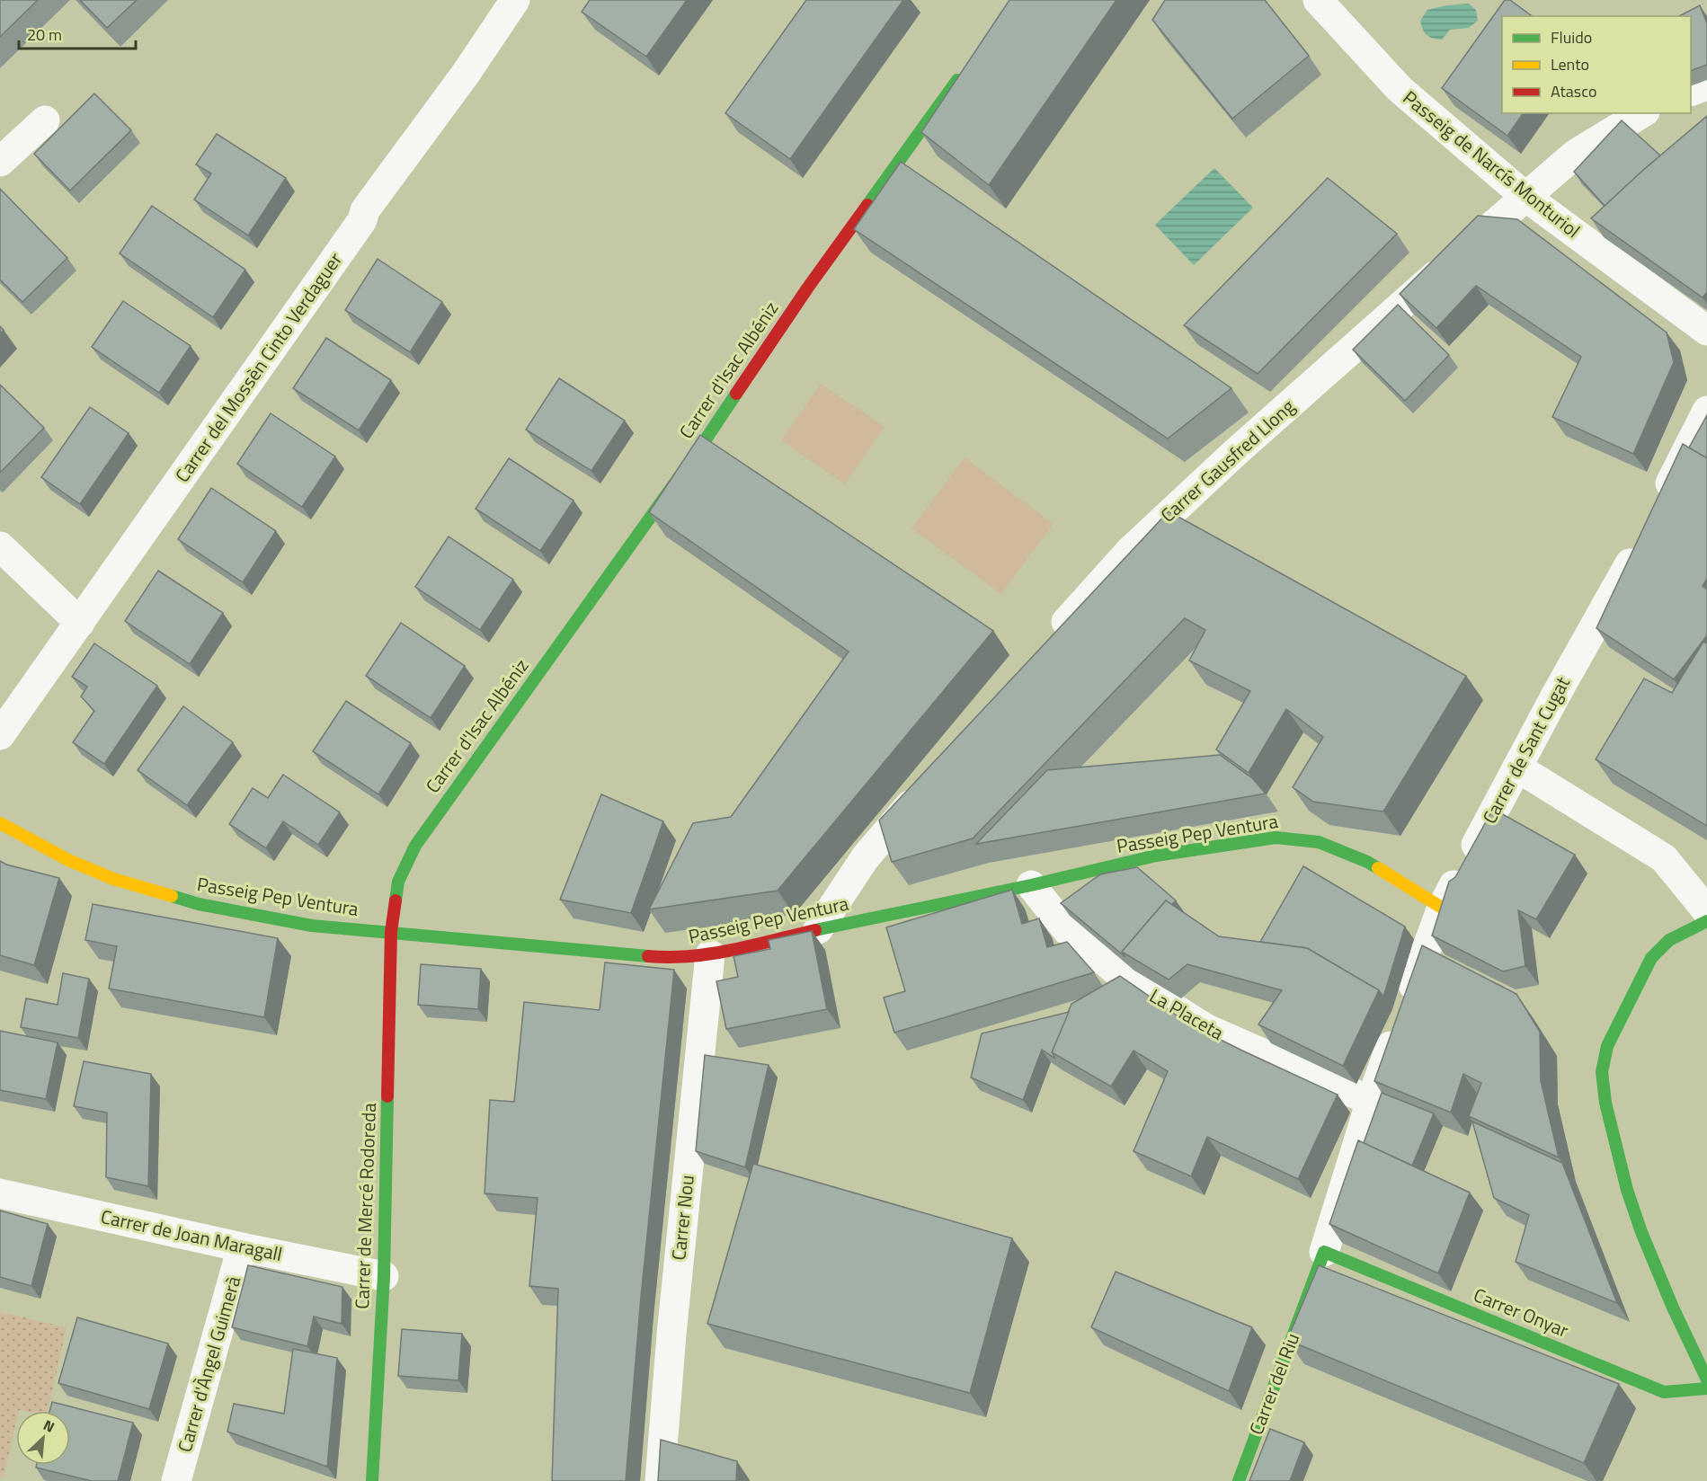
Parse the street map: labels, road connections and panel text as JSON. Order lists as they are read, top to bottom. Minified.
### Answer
{"streets":{"street":["Passeig de Narcís Monturiol","Carrer del Mossèn Cinto Verdaguer","Carrer d'Isac Albéniz","Carrer Gausfred Llong","Carrer de Sant Cugat","Passeig Pep Ventura","La Placeta","Carrer de Mercé Rodoreda","Carrer Nou","Carrer de Joan Maragall","Carrer Onyar","Carrer d'Àngel Guimerà","Carrer del Riu"]},"crossings":[["Passeig de Narcís Monturiol","Carrer Gausfred Llong"],["Carrer d'Isac Albéniz","Passeig Pep Ventura"],["Carrer d'Isac Albéniz","Carrer de Mercé Rodoreda"],["Carrer de Sant Cugat","Passeig Pep Ventura"],["Carrer de Sant Cugat","La Placeta"],["Carrer de Sant Cugat","Carrer del Riu"],["Passeig Pep Ventura","La Placeta"],["Passeig Pep Ventura","Carrer de Mercé Rodoreda"],["Passeig Pep Ventura","Carrer Nou"],["La Placeta","Carrer del Riu"],["Carrer de Mercé Rodoreda","Carrer de Joan Maragall"],["Carrer de Joan Maragall","Carrer d'Àngel Guimerà"],["Carrer Onyar","Carrer del Riu"]],"legend":["Fluido","Lento","Atasco"],"scale_bar":"20 m","north":"top right"}
